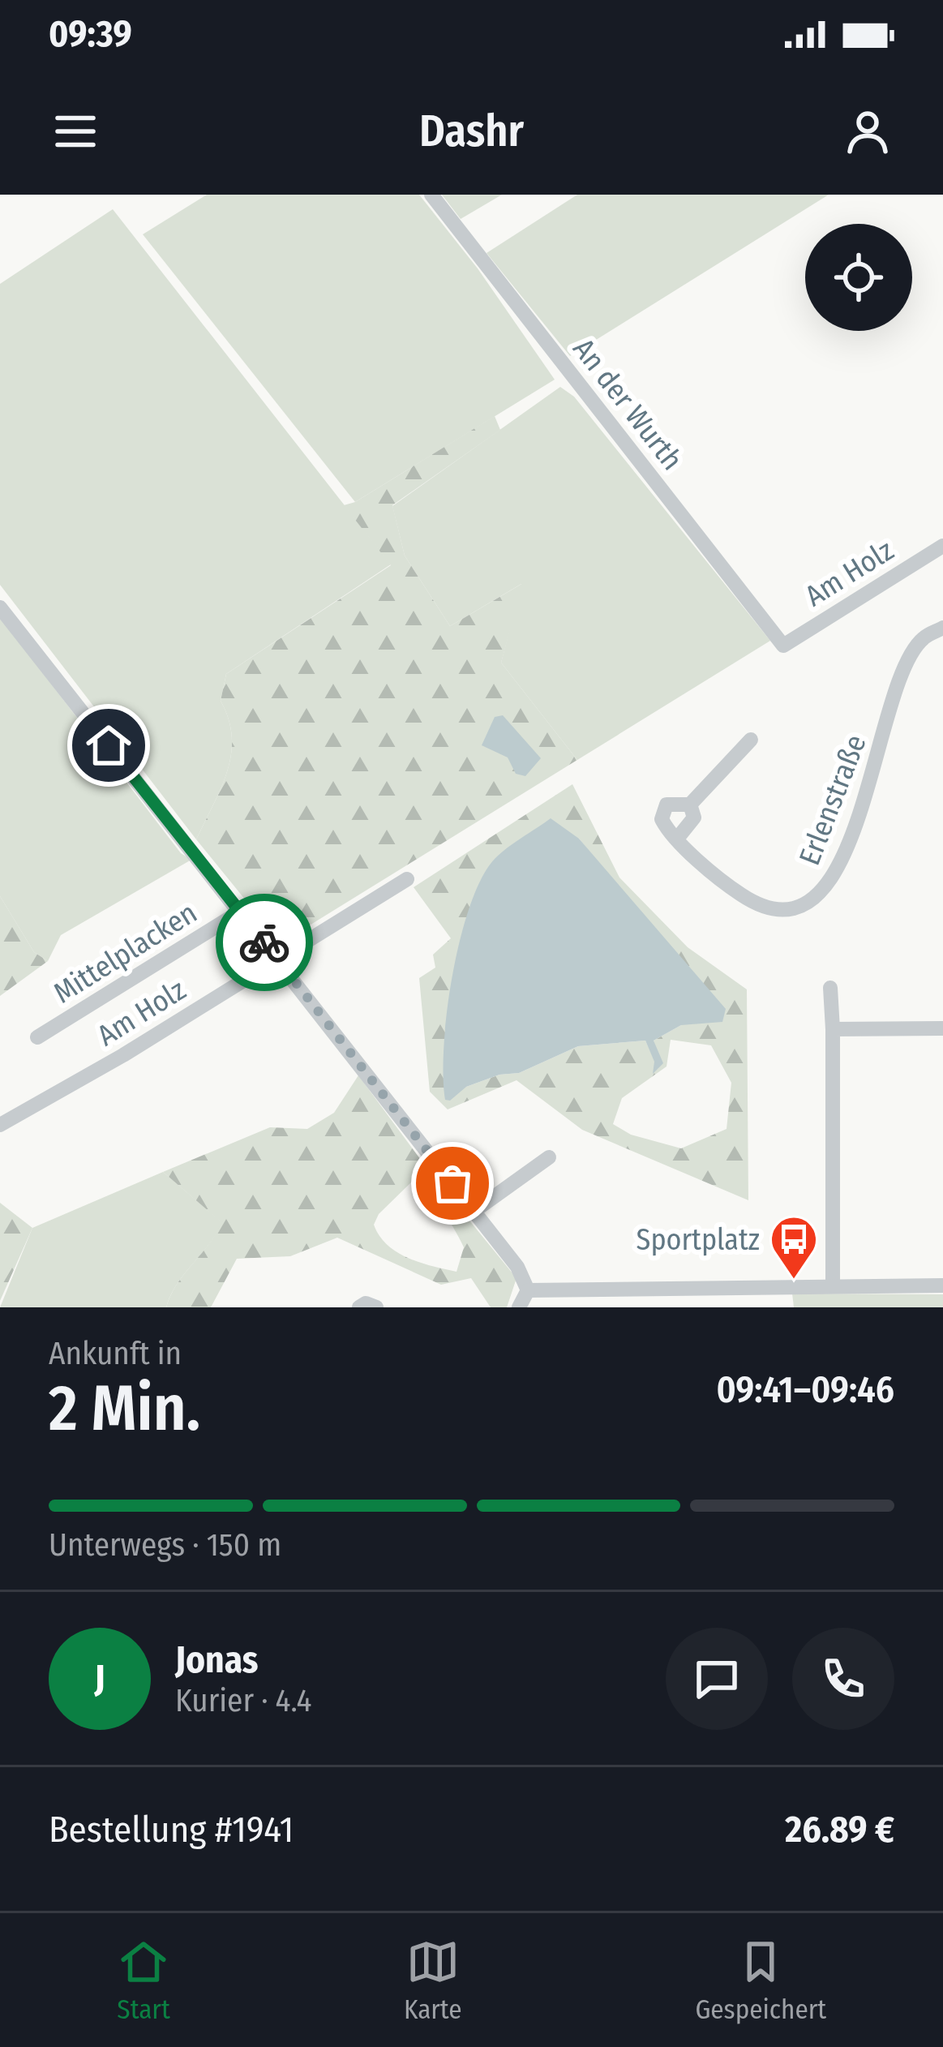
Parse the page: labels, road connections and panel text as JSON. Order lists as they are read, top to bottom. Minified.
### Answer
{"streets":{"street":["An der Wurth","Am Holz","Erlenstraße","Mittelplacken"]},"crossings":[["An der Wurth","Am Holz"]],"places":{"bus stop":["Sportplatz"]},"page":{"status":"09:39","header":"Dashr","heading":["2 Min.","Ankunft in","09:41–09:46"],"panel":["Jonas","Kurier · 4.4","Bestellung #1941","26.89 €"],"bar":"Unterwegs · 150 m","round":"J","tabs":["Start","Karte","Gespeichert"]}}
